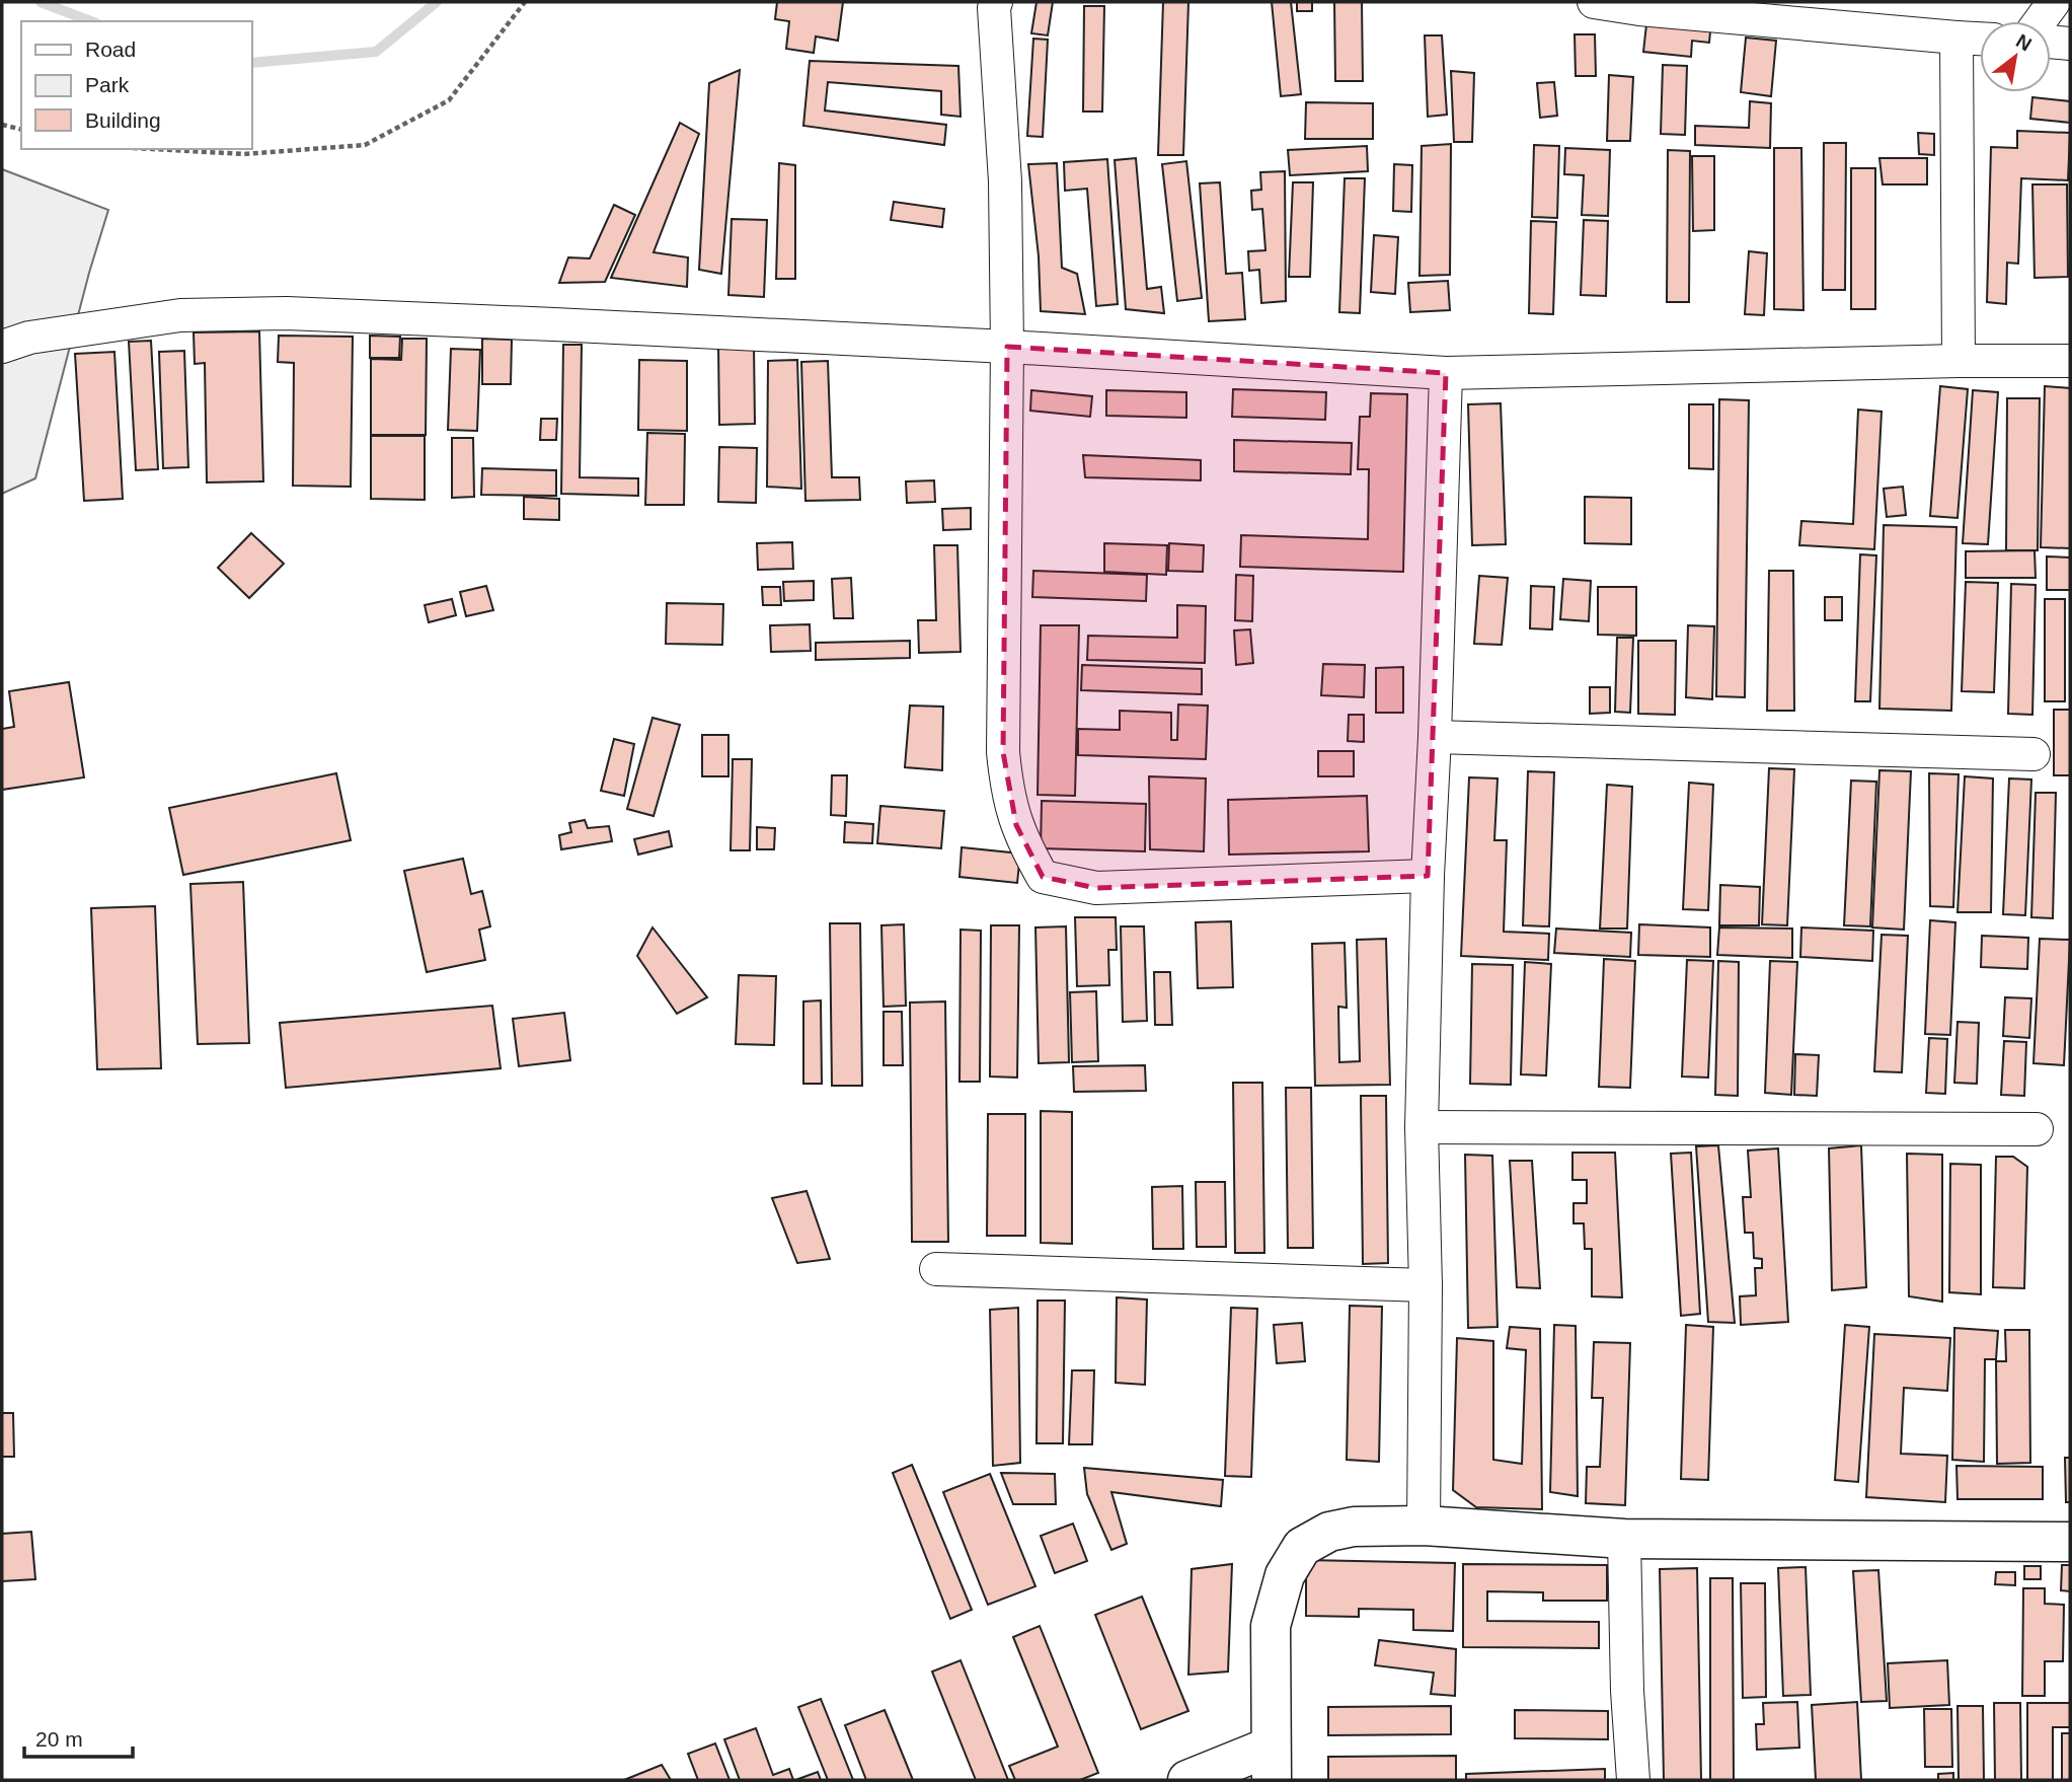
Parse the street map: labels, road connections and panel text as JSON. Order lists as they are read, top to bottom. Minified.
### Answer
{"legend":["Road","Park","Building"],"scale_bar":"20 m","north":"top right"}
